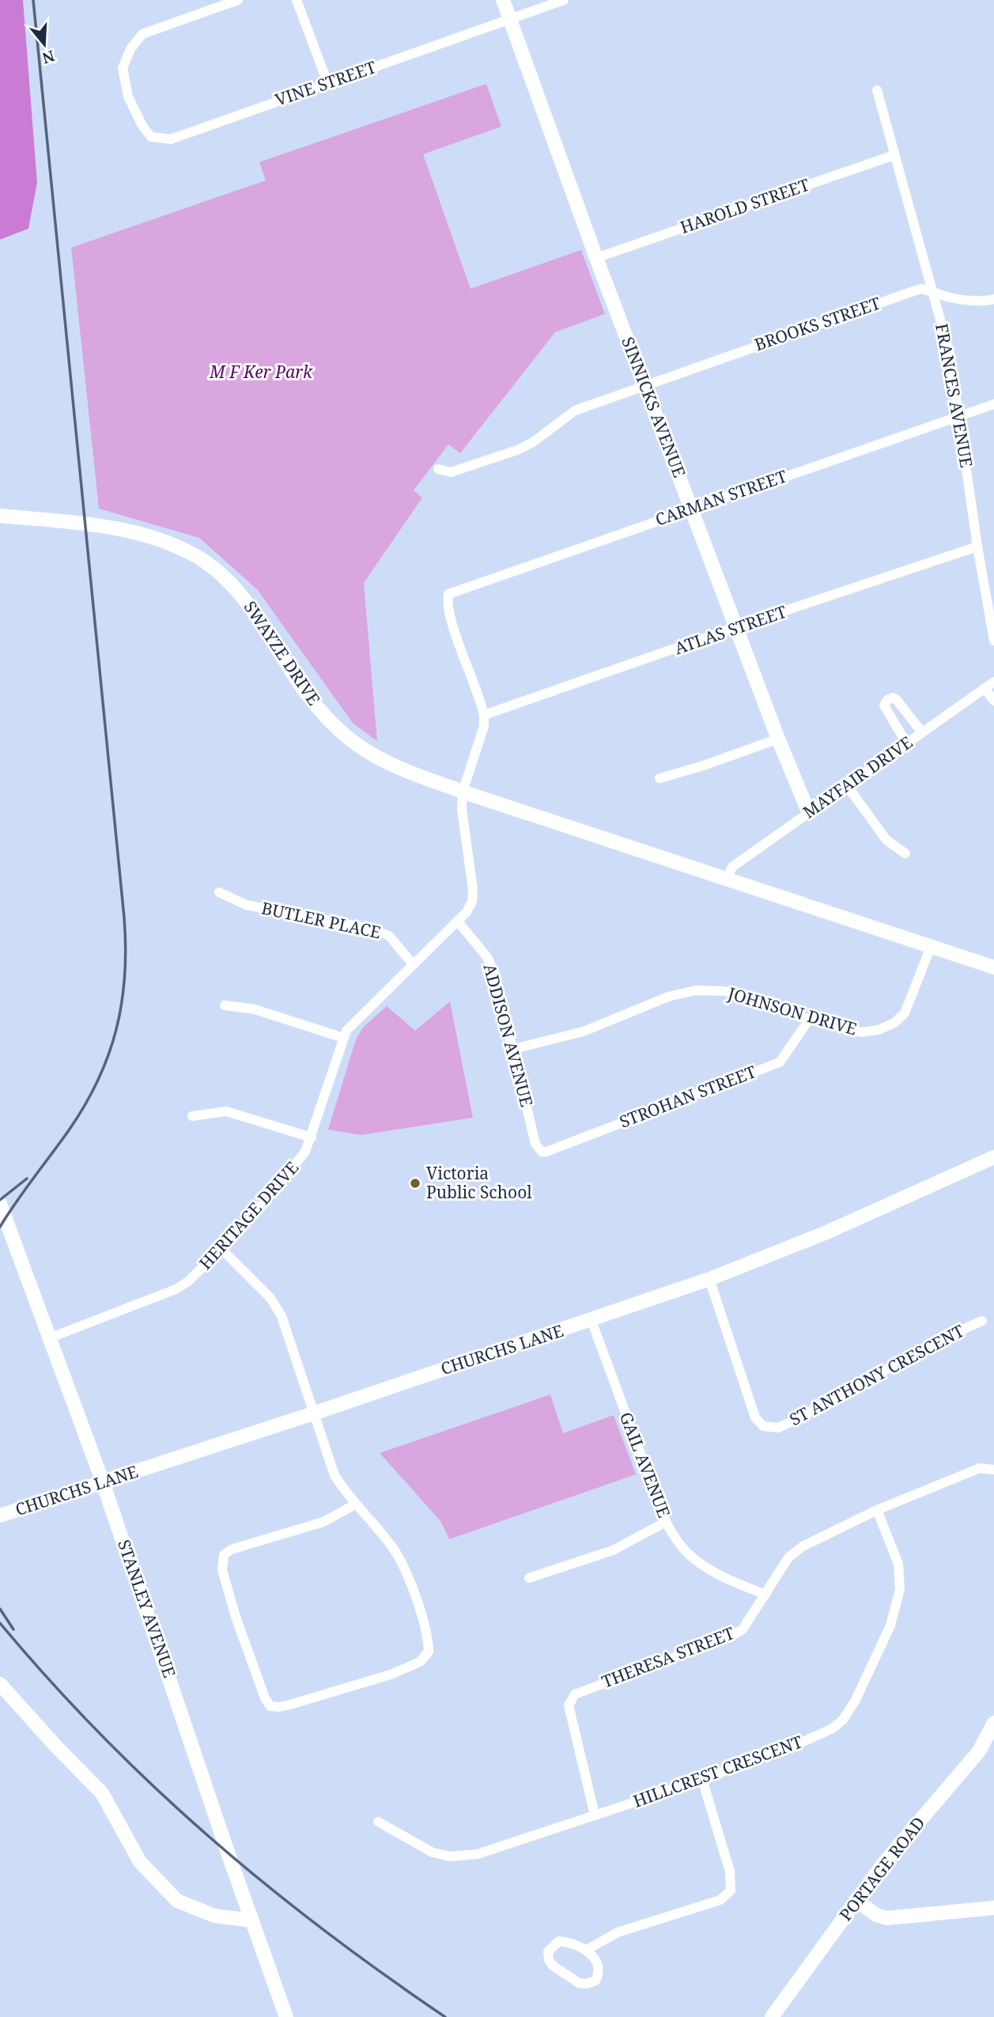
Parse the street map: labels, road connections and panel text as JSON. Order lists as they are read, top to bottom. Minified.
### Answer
{"streets":{"street":["VINE STREET","HAROLD STREET","BROOKS STREET","FRANCES AVENUE","SINNICKS AVENUE","CARMAN STREET","ATLAS STREET","SWAYZE DRIVE","MAYFAIR DRIVE","BUTLER PLACE","JOHNSON DRIVE","ADDISON AVENUE","STROHAN STREET","HERITAGE DRIVE","CHURCHS LANE","ST ANTHONY CRESCENT","GAIL AVENUE","STANLEY AVENUE","THERESA STREET","HILLCREST CRESCENT","PORTAGE ROAD"]},"crossings":[["VINE STREET","SINNICKS AVENUE"],["HAROLD STREET","FRANCES AVENUE"],["HAROLD STREET","SINNICKS AVENUE"],["BROOKS STREET","FRANCES AVENUE"],["BROOKS STREET","SINNICKS AVENUE"],["FRANCES AVENUE","CARMAN STREET"],["FRANCES AVENUE","ATLAS STREET"],["SINNICKS AVENUE","CARMAN STREET"],["SINNICKS AVENUE","ATLAS STREET"],["SINNICKS AVENUE","MAYFAIR DRIVE"],["CARMAN STREET","ATLAS STREET"],["CARMAN STREET","HERITAGE DRIVE"],["ATLAS STREET","HERITAGE DRIVE"],["SWAYZE DRIVE","MAYFAIR DRIVE"],["SWAYZE DRIVE","JOHNSON DRIVE"],["SWAYZE DRIVE","HERITAGE DRIVE"],["BUTLER PLACE","HERITAGE DRIVE"],["JOHNSON DRIVE","ADDISON AVENUE"],["JOHNSON DRIVE","STROHAN STREET"],["ADDISON AVENUE","STROHAN STREET"],["ADDISON AVENUE","HERITAGE DRIVE"],["HERITAGE DRIVE","STANLEY AVENUE"],["CHURCHS LANE","ST ANTHONY CRESCENT"],["CHURCHS LANE","GAIL AVENUE"],["CHURCHS LANE","STANLEY AVENUE"],["GAIL AVENUE","THERESA STREET"],["THERESA STREET","HILLCREST CRESCENT"]],"parks":["M F Ker Park"],"places":["Victoria Public School"],"north":"bottom"}
